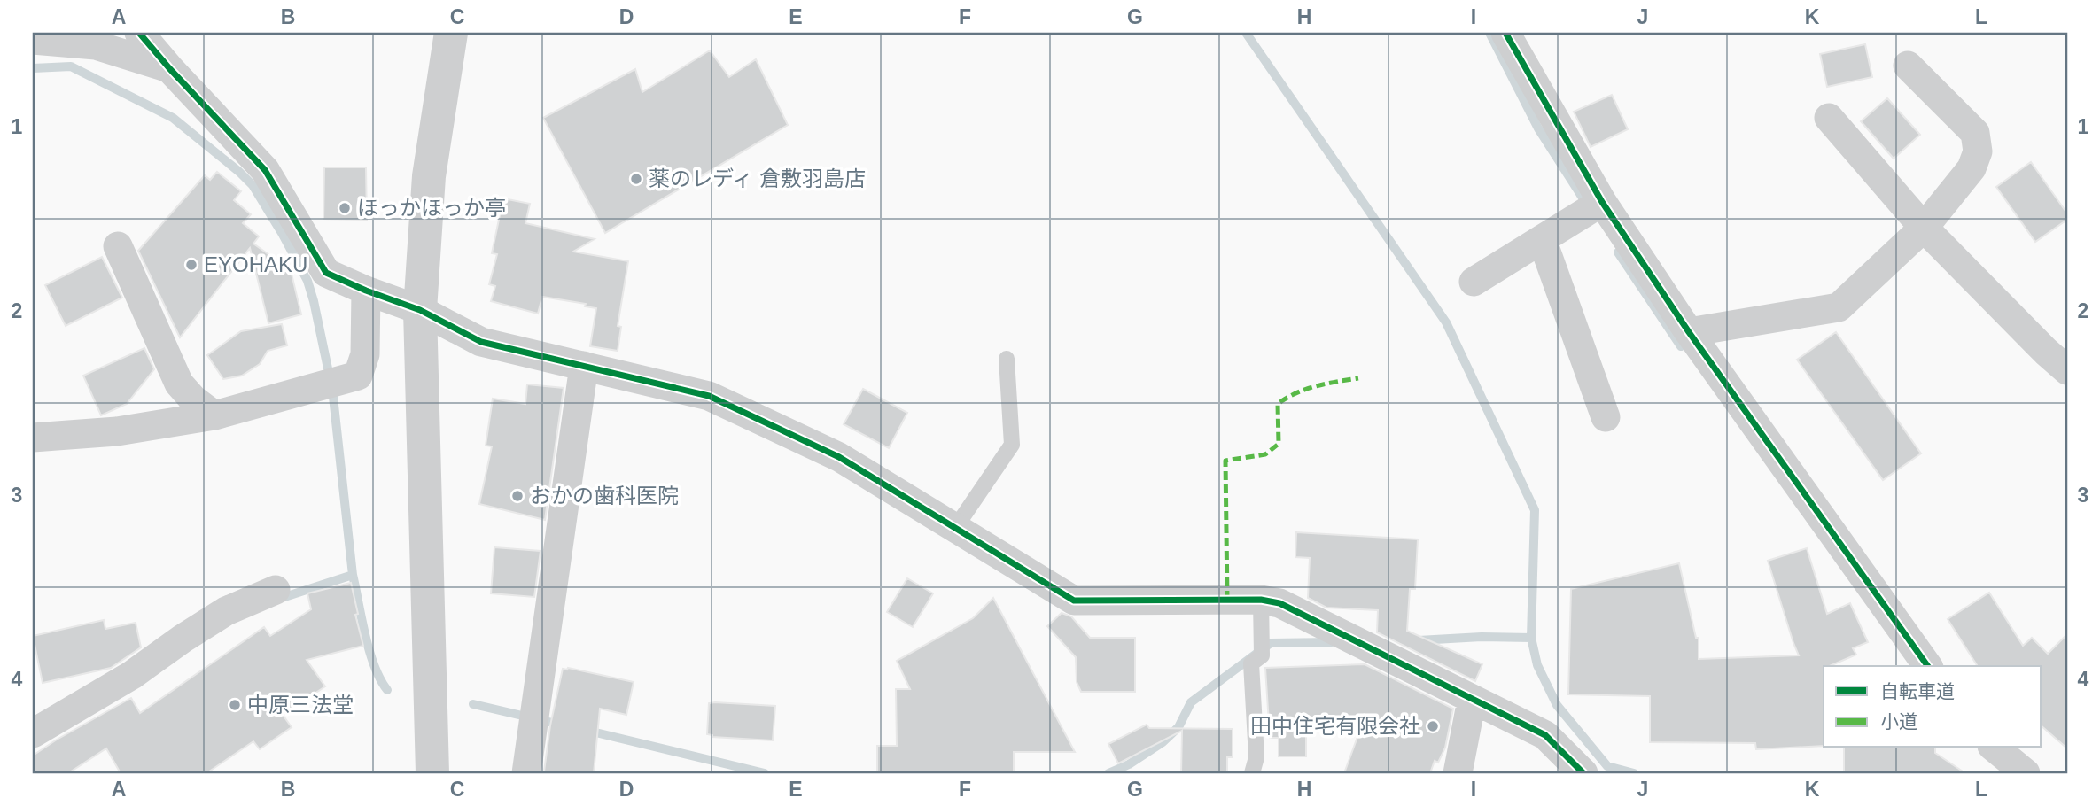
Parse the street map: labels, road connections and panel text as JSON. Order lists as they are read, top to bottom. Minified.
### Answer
{"places":["薬のレディ 倉敷羽島店","ほっかほっか亭","EYOHAKU","おかの歯科医院","中原三法堂","田中住宅有限会社"],"legend":["自転車道","小道"],"grid":{"columns":["A","B","C","D","E","F","G","H","I","J","K","L"],"rows":["1","2","3","4"]}}
